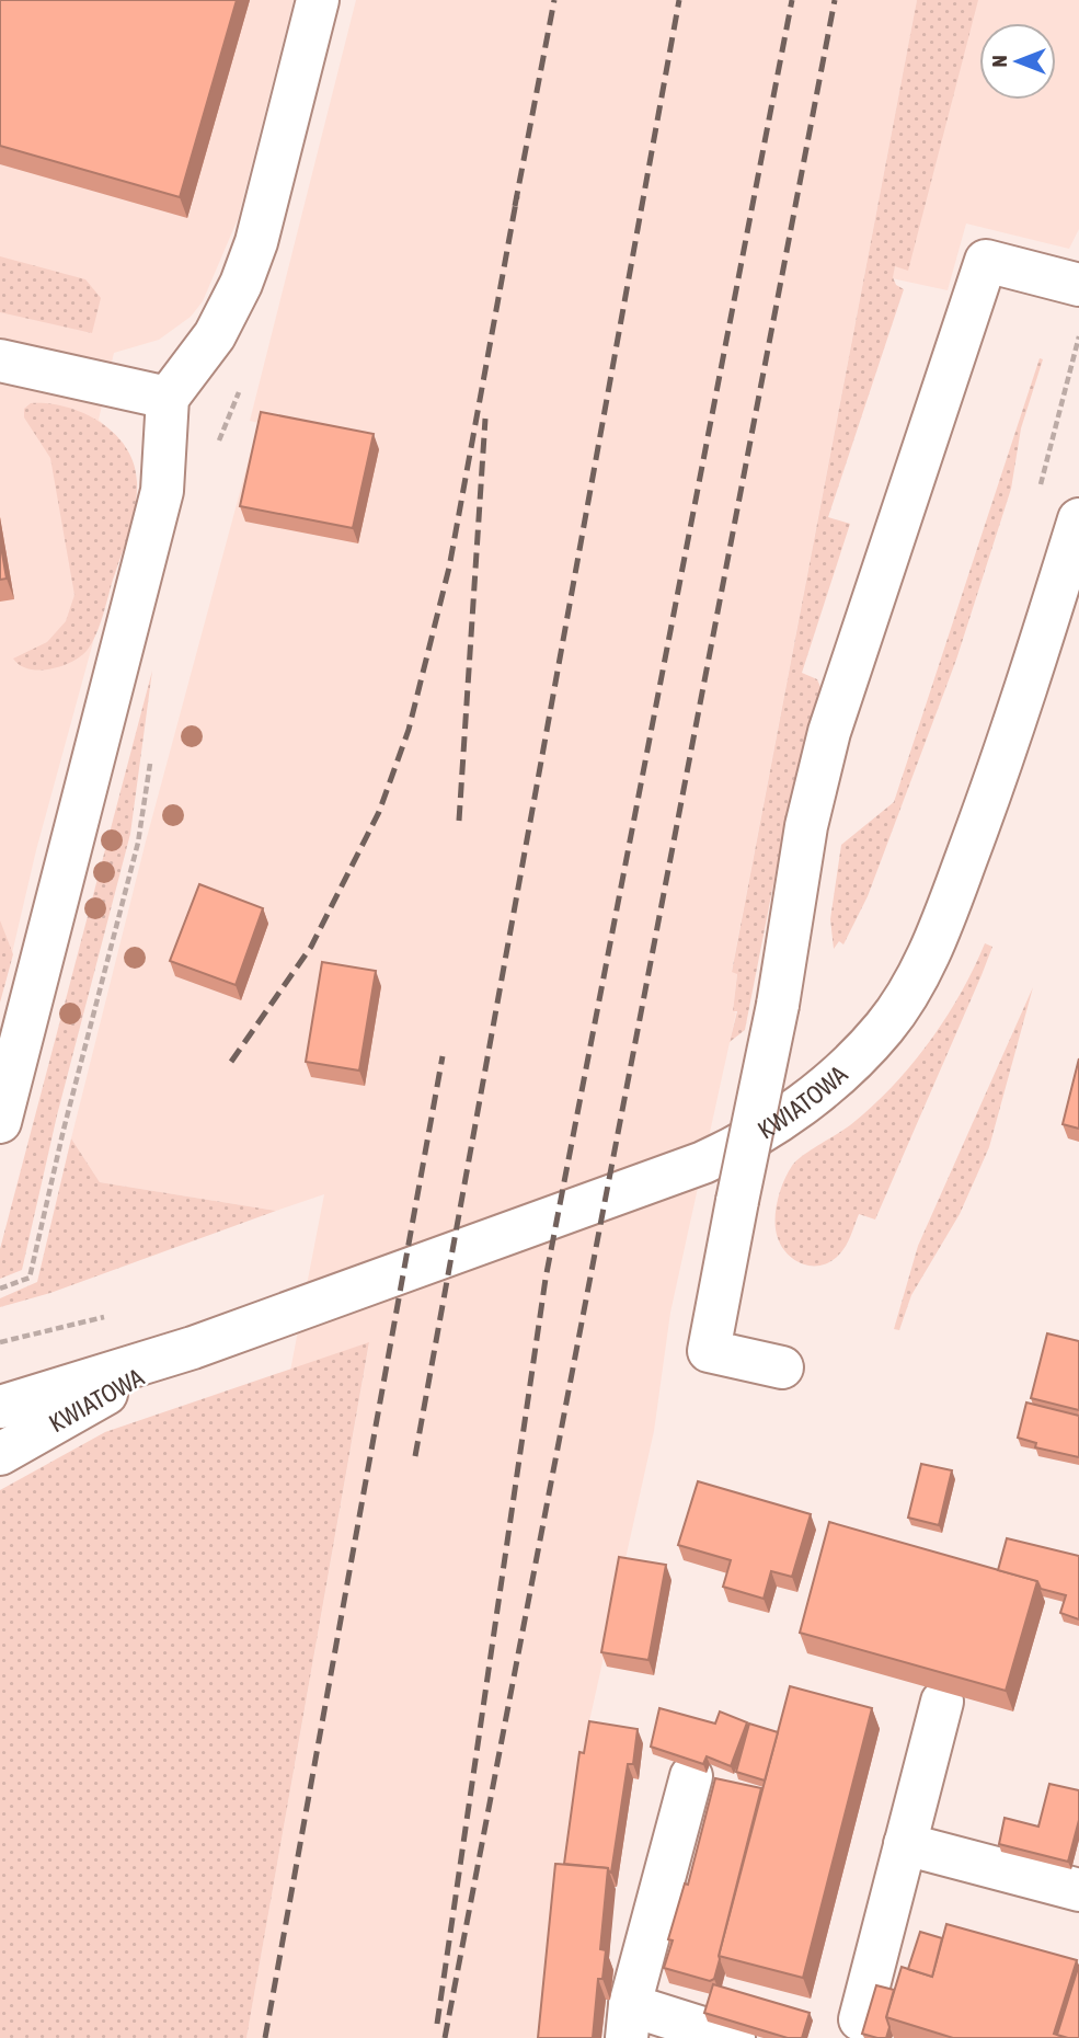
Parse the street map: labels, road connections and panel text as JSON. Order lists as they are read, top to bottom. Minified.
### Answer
{"streets":{"street":["KWIATOWA"]},"north":"left"}
